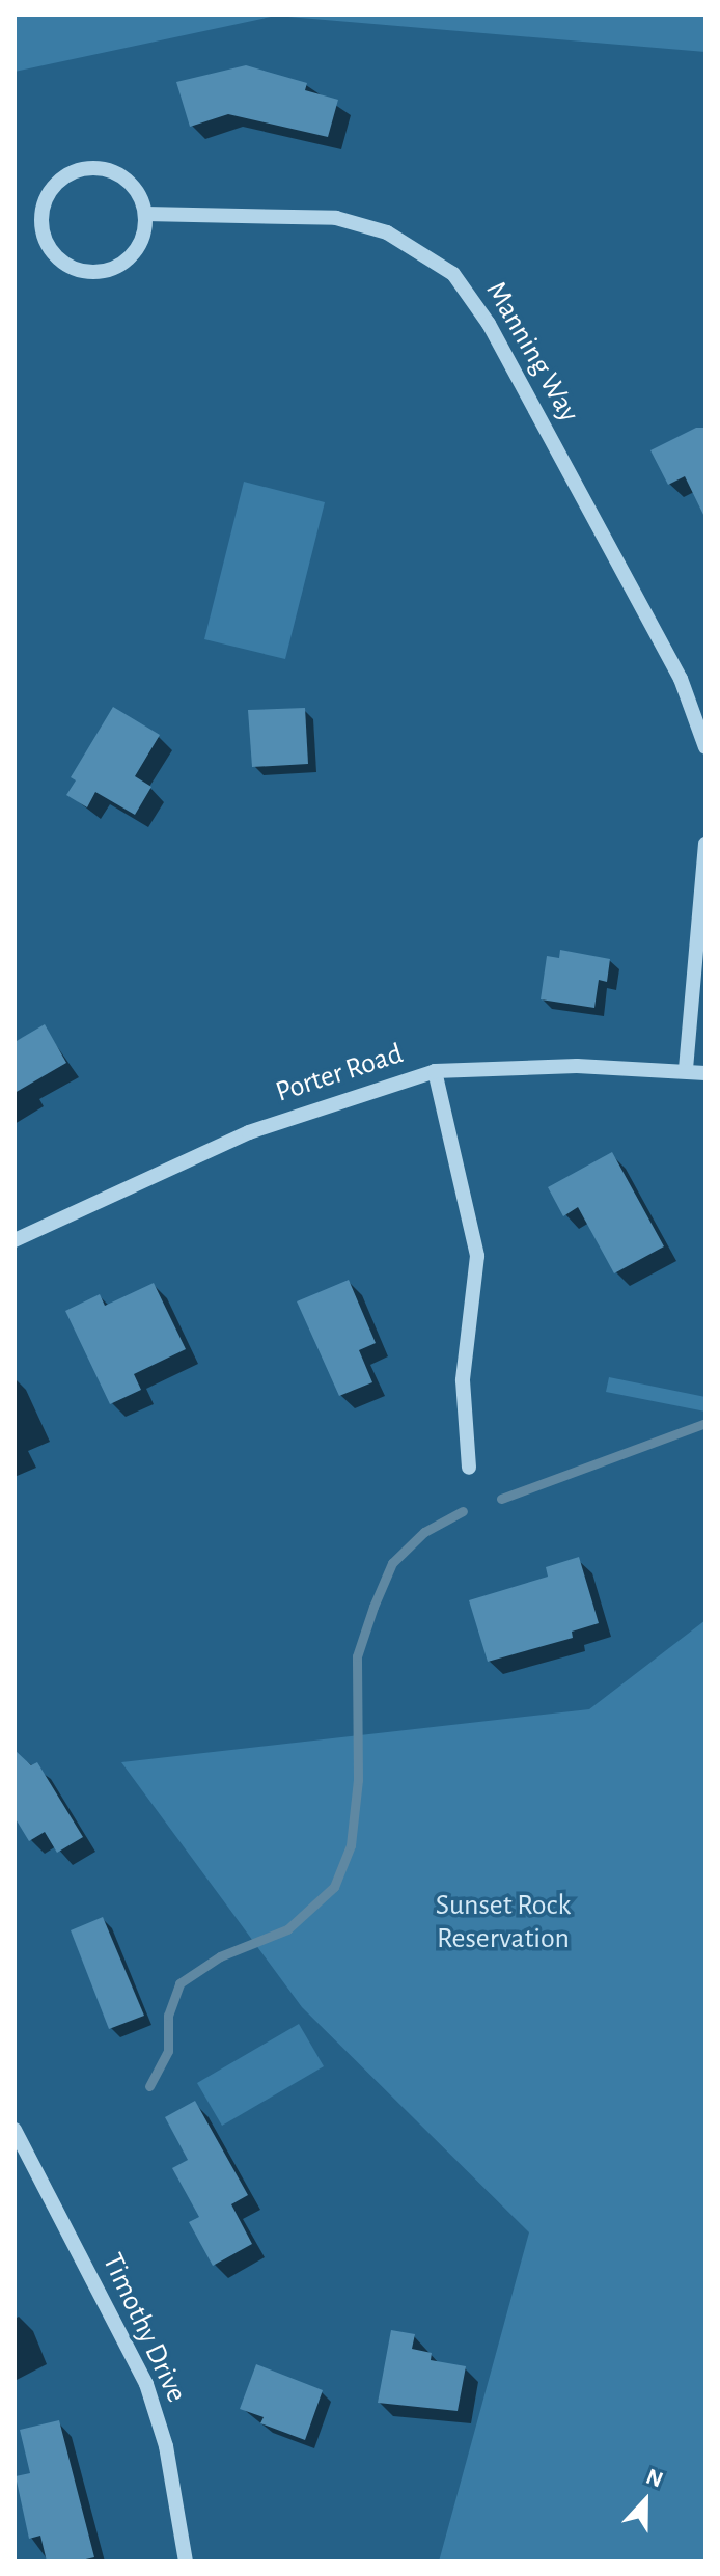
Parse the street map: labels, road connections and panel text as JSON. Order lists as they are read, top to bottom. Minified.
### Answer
{"streets":{"street":["Manning Way","Porter Road","Timothy Drive"]},"parks":["Sunset Rock Reservation"],"north":"top"}
